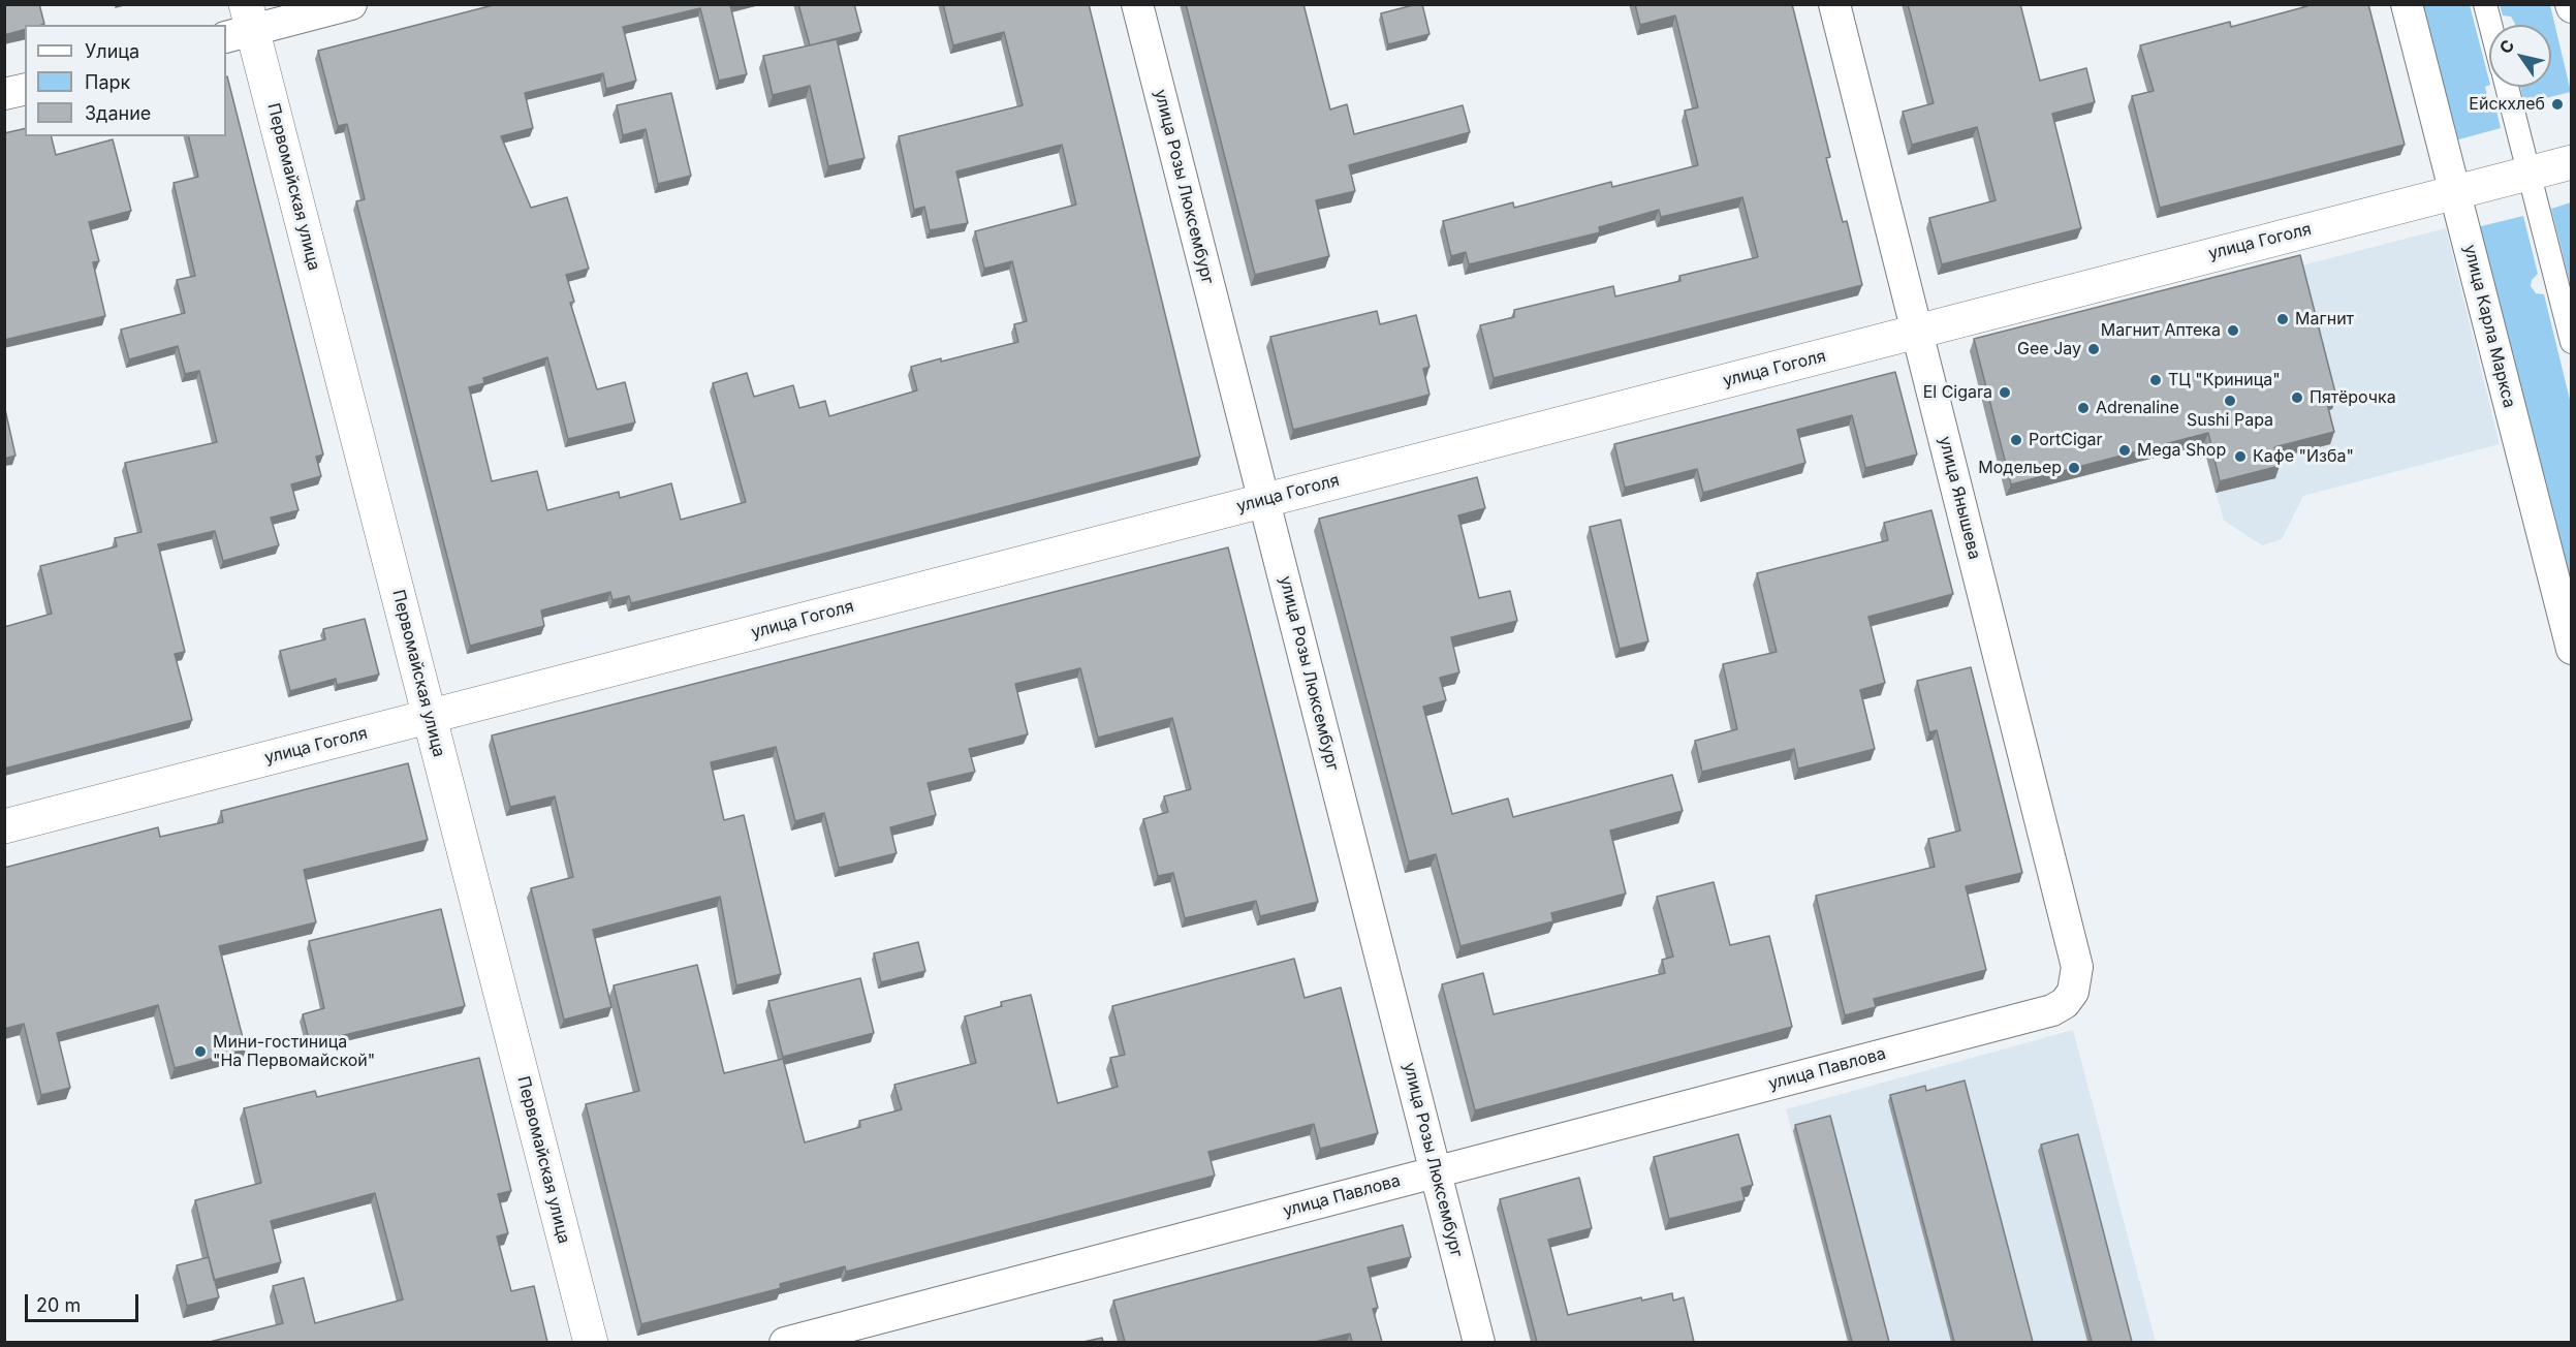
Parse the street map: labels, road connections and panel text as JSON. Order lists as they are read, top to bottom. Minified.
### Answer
{"streets":{"street":["Первомайская улица","улица Розы Люксембург","улица Гоголя","улица Карла Маркса","улица Янышева","улица Павлова"]},"crossings":[["Первомайская улица","улица Гоголя"],["улица Розы Люксембург","улица Гоголя"],["улица Розы Люксембург","улица Павлова"],["улица Гоголя","улица Карла Маркса"],["улица Гоголя","улица Янышева"],["улица Янышева","улица Павлова"]],"places":["Ейскхлеб","Магнит","Магнит Аптека","Gee Jay","ТЦ \"Криница\"","El Cigara","Пятёрочка","Sushi Papa","Аdrenaline","PortCigar","Mega Shop","Кафе \"Изба\"","Модельер","Мини-гостиница \"На Первомайской\""],"legend":["Улица","Парк","Здание"],"scale_bar":"20 m","north":"top left"}
